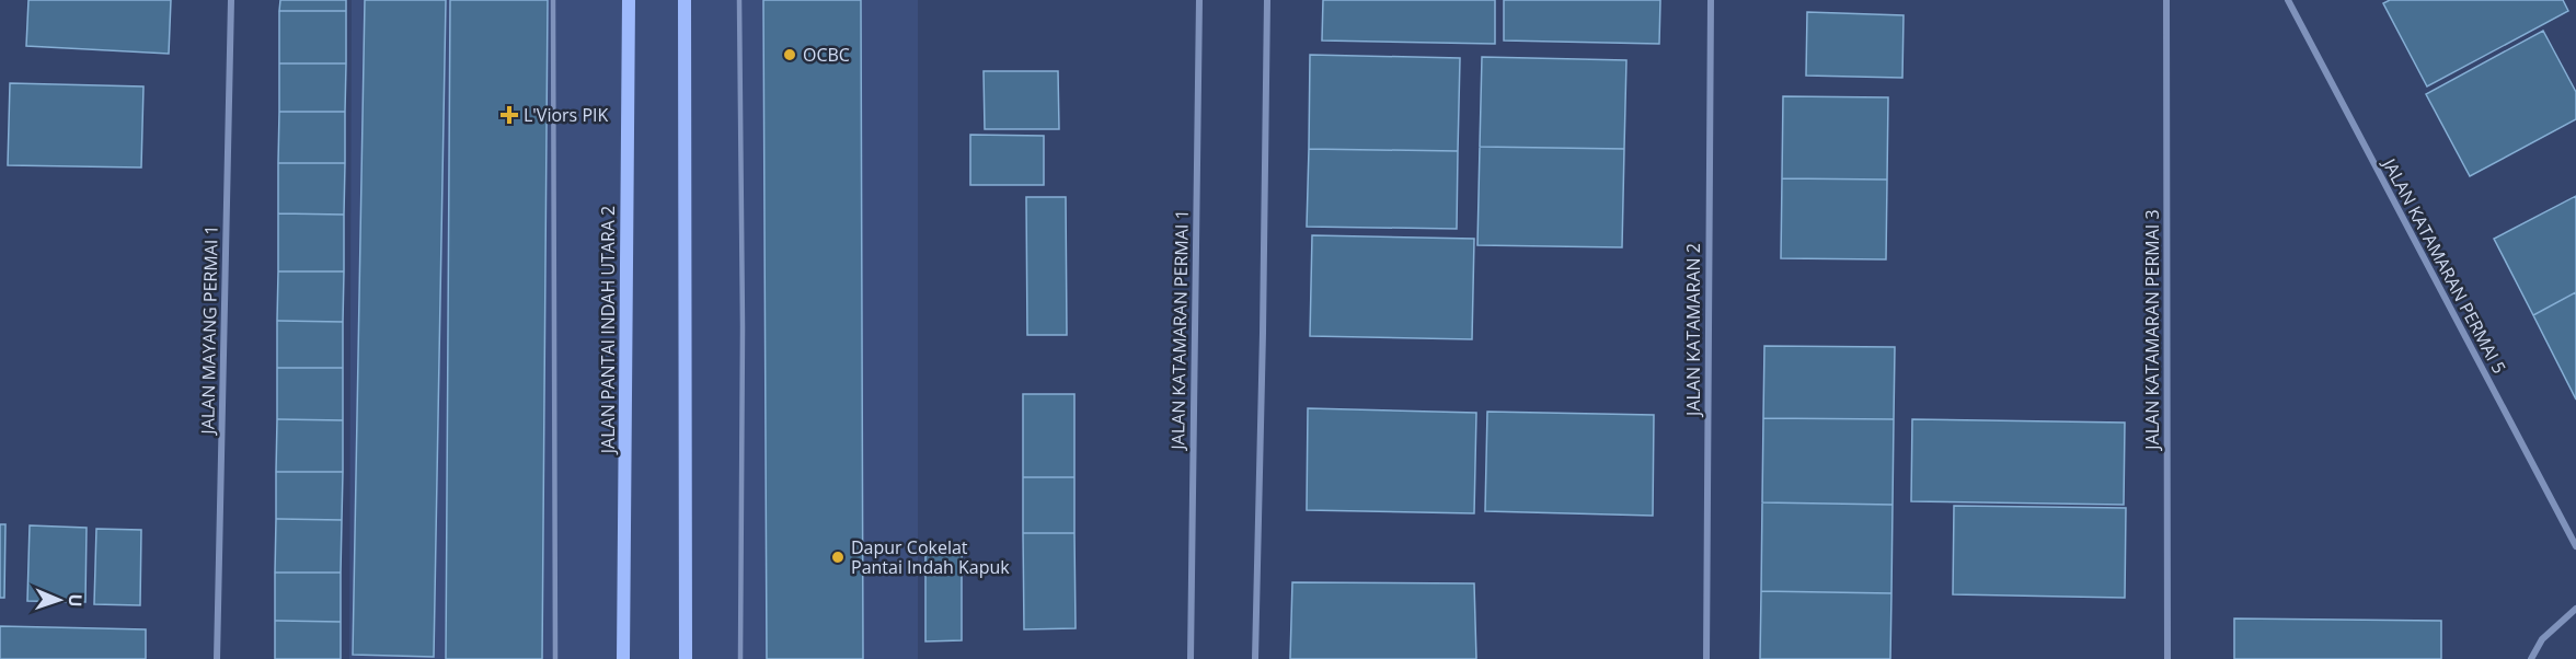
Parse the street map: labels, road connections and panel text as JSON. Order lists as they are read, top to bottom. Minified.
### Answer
{"streets":{"street":["JALAN KATAMARAN PERMAI 5","JALAN MAYANG PERMAI 1","JALAN PANTAI INDAH UTARA 2","JALAN KATAMARAN PERMAI 1","JALAN KATAMARAN 2","JALAN KATAMARAN PERMAI 3"]},"places":{"other":["OCBC","Dapur Cokelat Pantai Indah Kapuk"],"health":["L'Viors PIK"]},"north":"right"}
